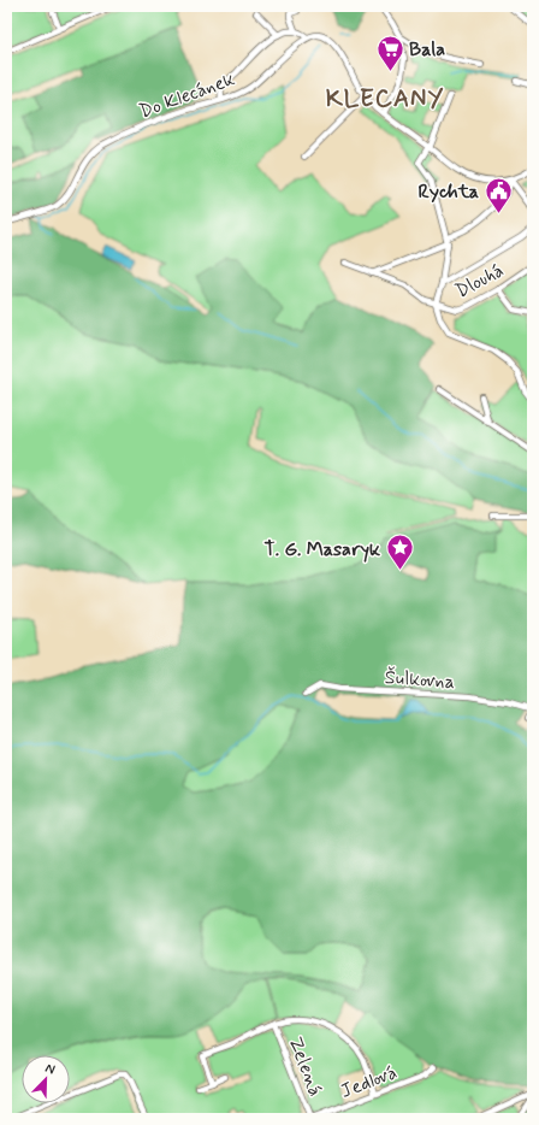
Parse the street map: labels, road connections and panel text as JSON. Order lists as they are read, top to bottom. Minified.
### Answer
{"streets":{"street":["Do Klecánek","Dlouhá","Šulkovna","Zelená","Jedlová"]},"crossings":[["Zelená","Jedlová"]],"districts":["KLECANY"],"places":{"supermarket":["Bala"],"public building":["Rychta"],"place":["T. G. Masaryk"]},"north":"top right"}
